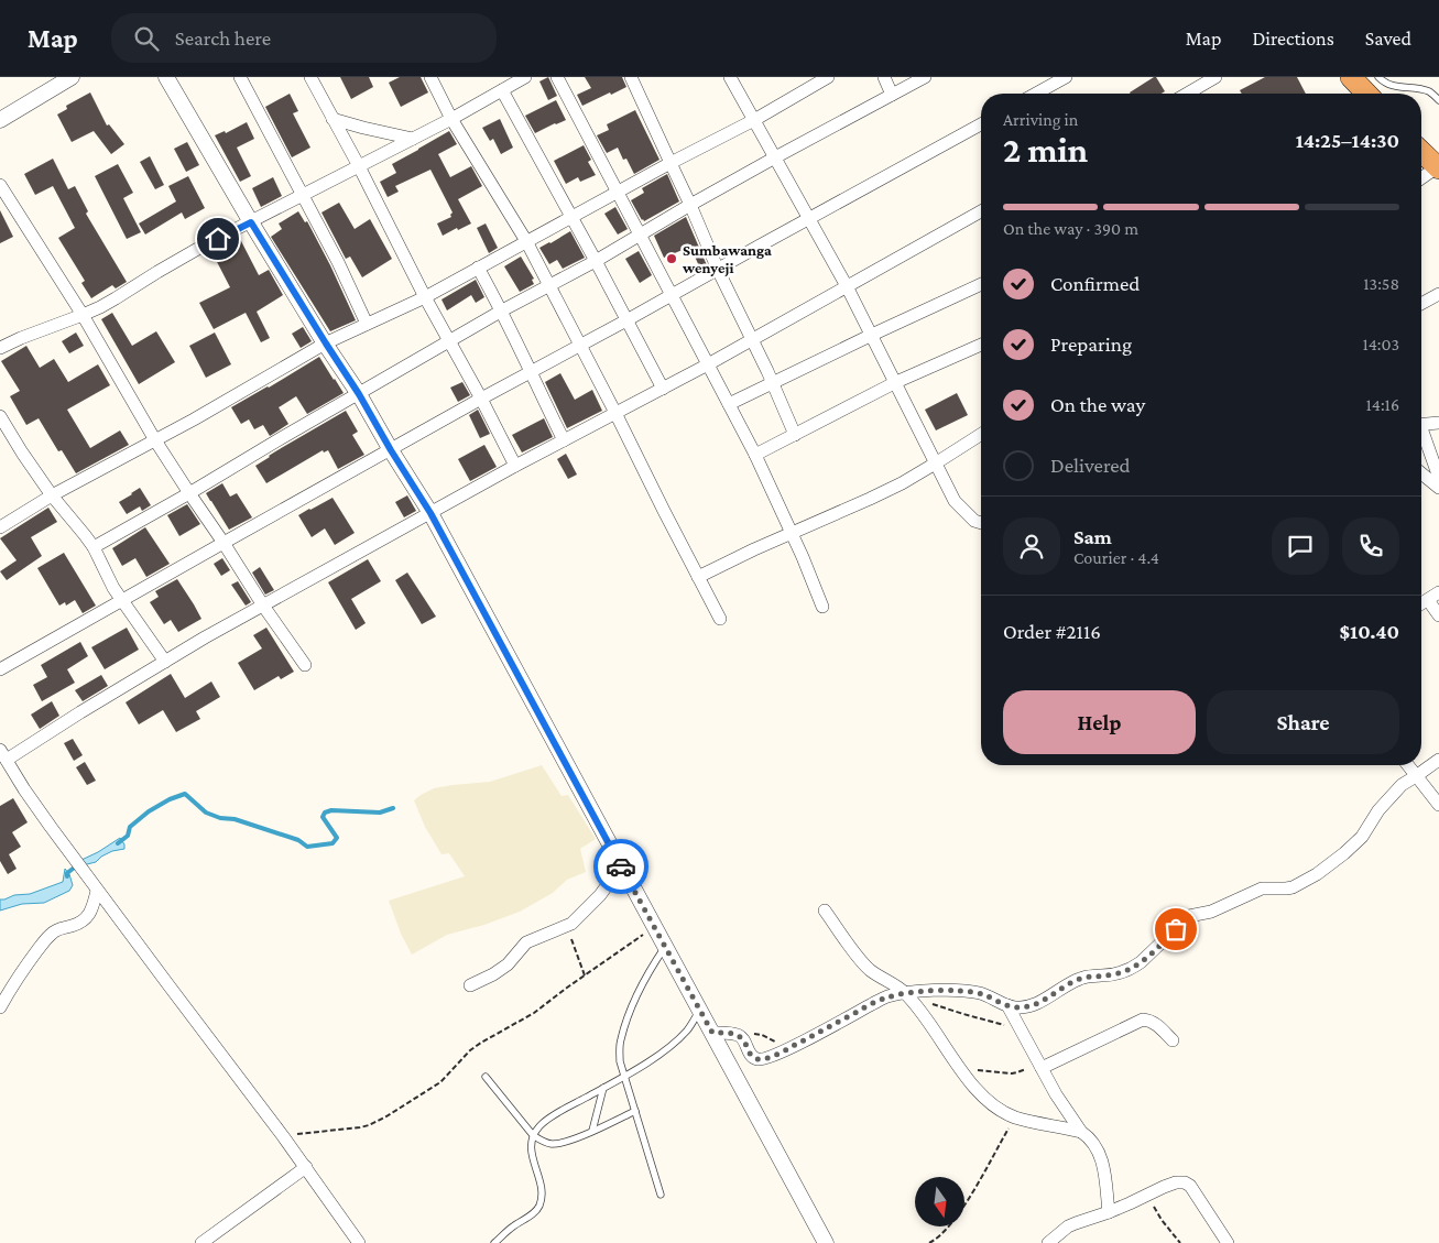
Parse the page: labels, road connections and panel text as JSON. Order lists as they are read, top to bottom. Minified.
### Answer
{"places":["Sumbawanga wenyeji"],"north":"bottom","page":{"header":"Map","search":"Search here","nav":["Map","Directions","Saved"],"heading":["2 min","Arriving in","14:25–14:30"],"panel":["Sam","Courier · 4.4","Order #2116","$10.40"],"bar":"On the way · 390 m","list":[["Confirmed","13:58"],["Preparing","14:03"],["On the way","14:16"],"Delivered"],"buttons":["Help","Share"]}}
